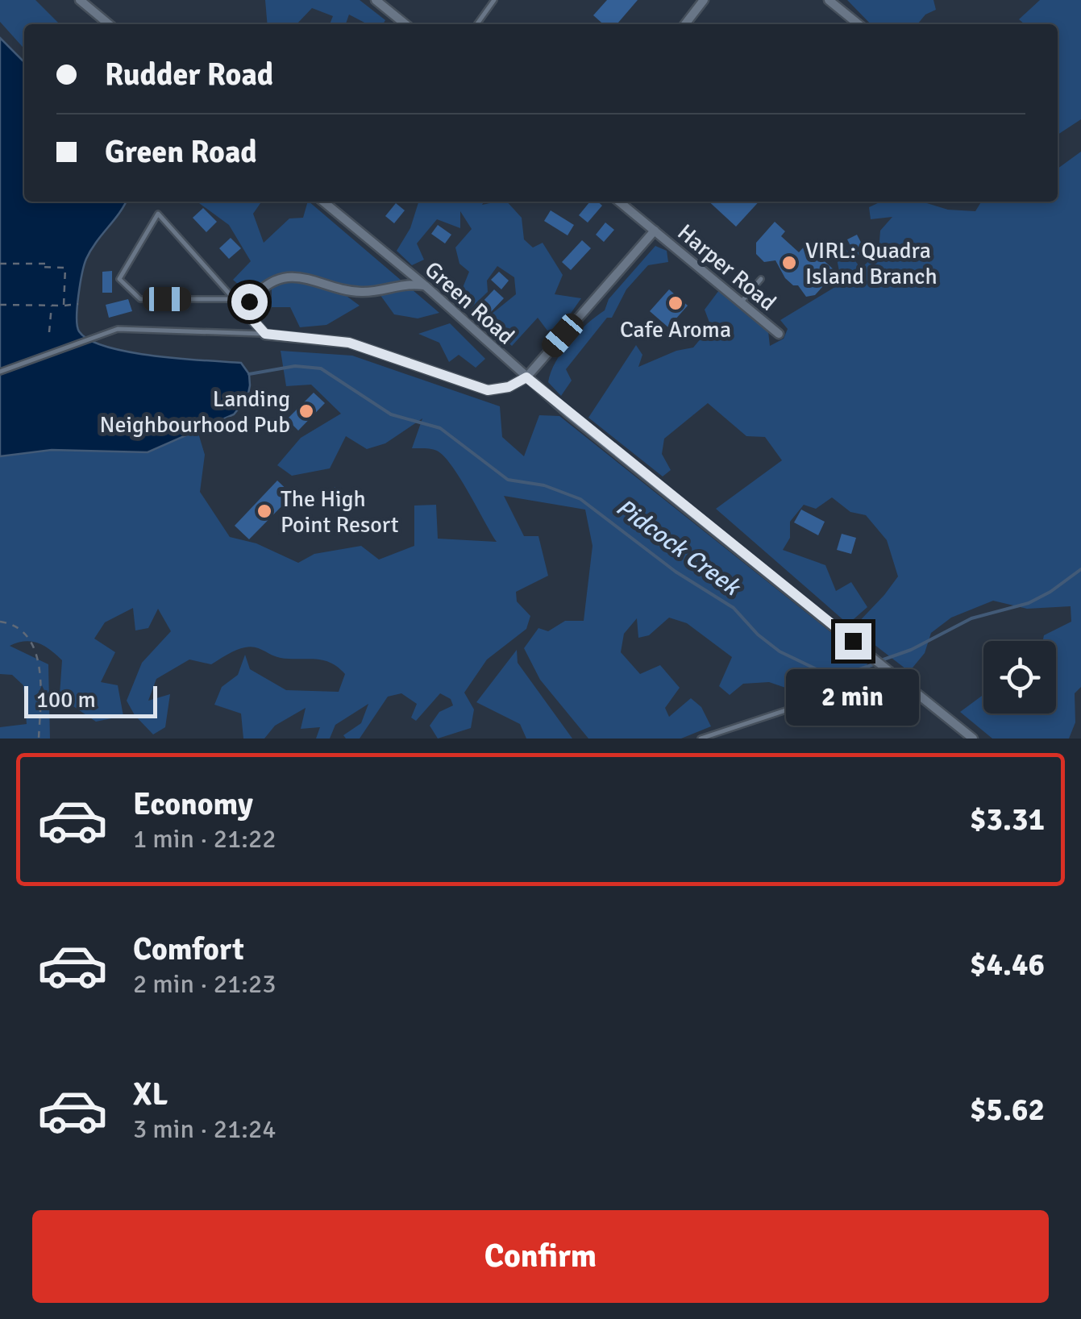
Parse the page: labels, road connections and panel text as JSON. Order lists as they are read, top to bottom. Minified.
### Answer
{"streets":{"street":["Harper Road","Green Road"]},"water":["Pidcock Creek"],"places":["VIRL: Quadra Island Branch","Cafe Aroma","Landing Neighbourhood Pub","The High Point Resort"],"scale_bar":"100 m","page":{"banner":["Rudder Road","Green Road"],"bubble":"2 min","scale":"100 m","list":[{"name":"Economy","note":"1 min · 21:22","value":"$3.31"},{"name":"Comfort","note":"2 min · 21:23","value":"$4.46"},{"name":"XL","note":"3 min · 21:24","value":"$5.62"}],"buttons":"Confirm"}}
